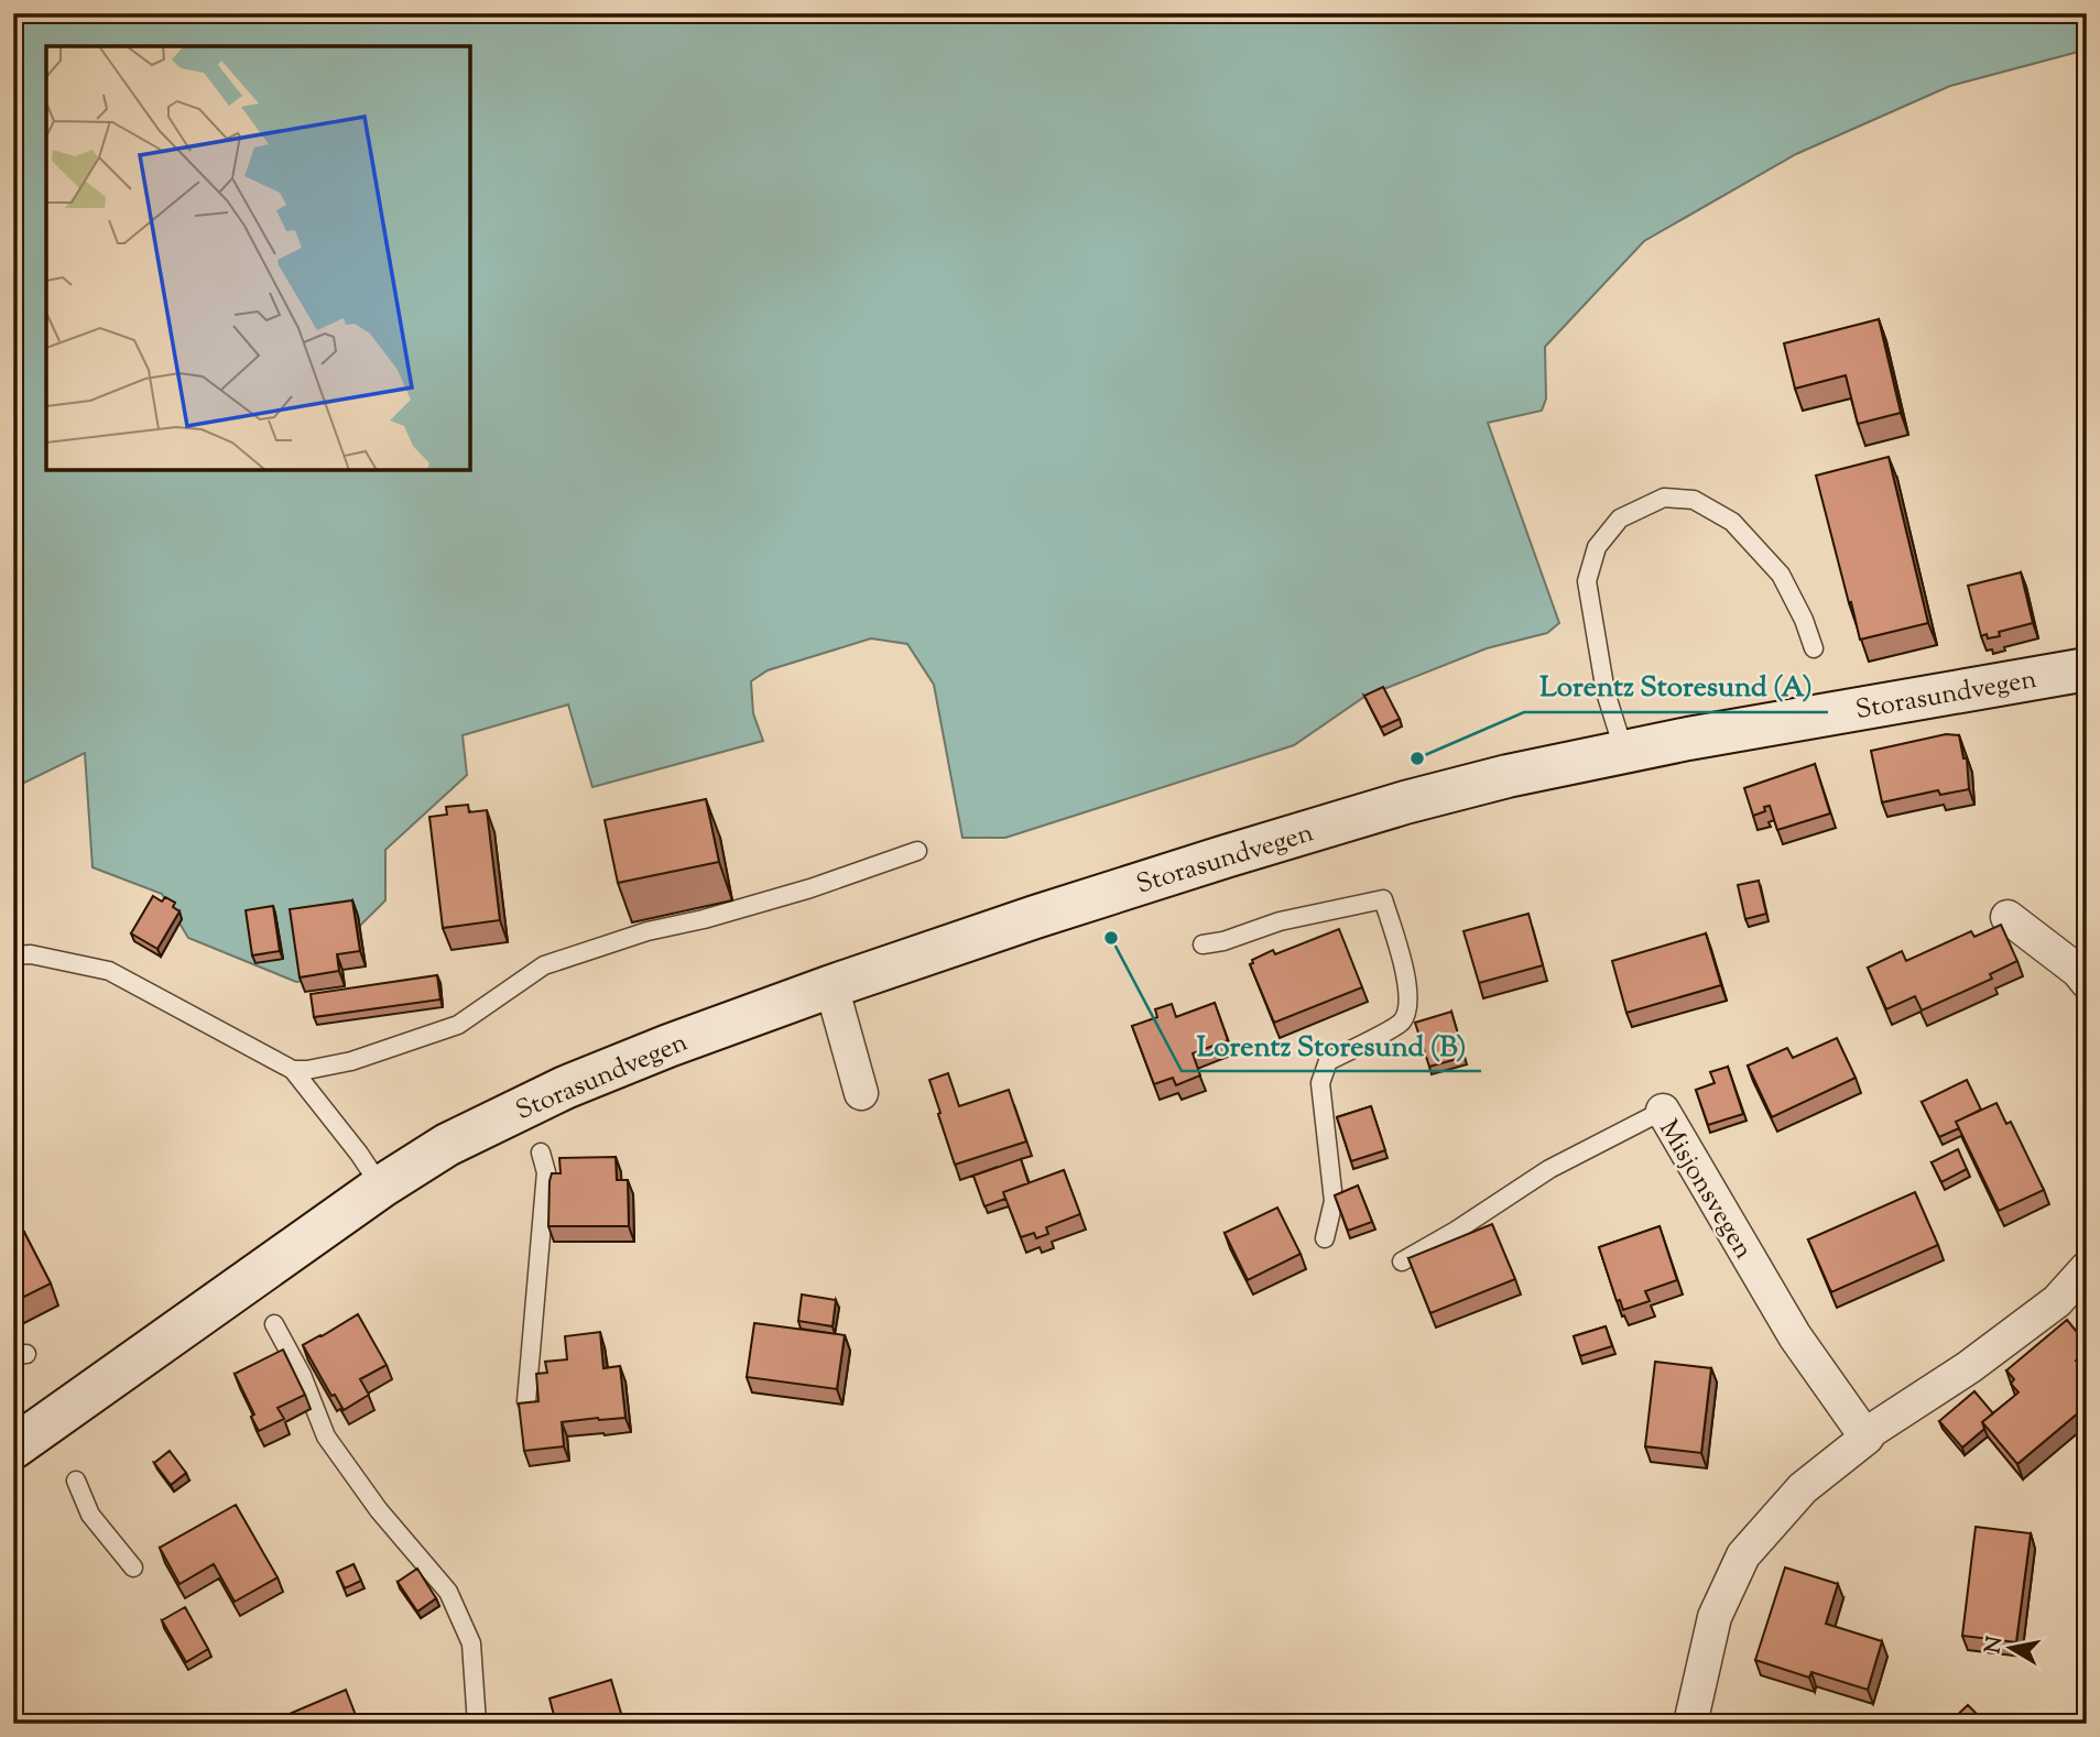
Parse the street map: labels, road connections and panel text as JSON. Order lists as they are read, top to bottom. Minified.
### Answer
{"streets":{"main road":["Storasundvegen"],"street":["Misjonsvegen"]},"places":["Lorentz Storesund (A)","Lorentz Storesund (B)"],"north":"left"}
